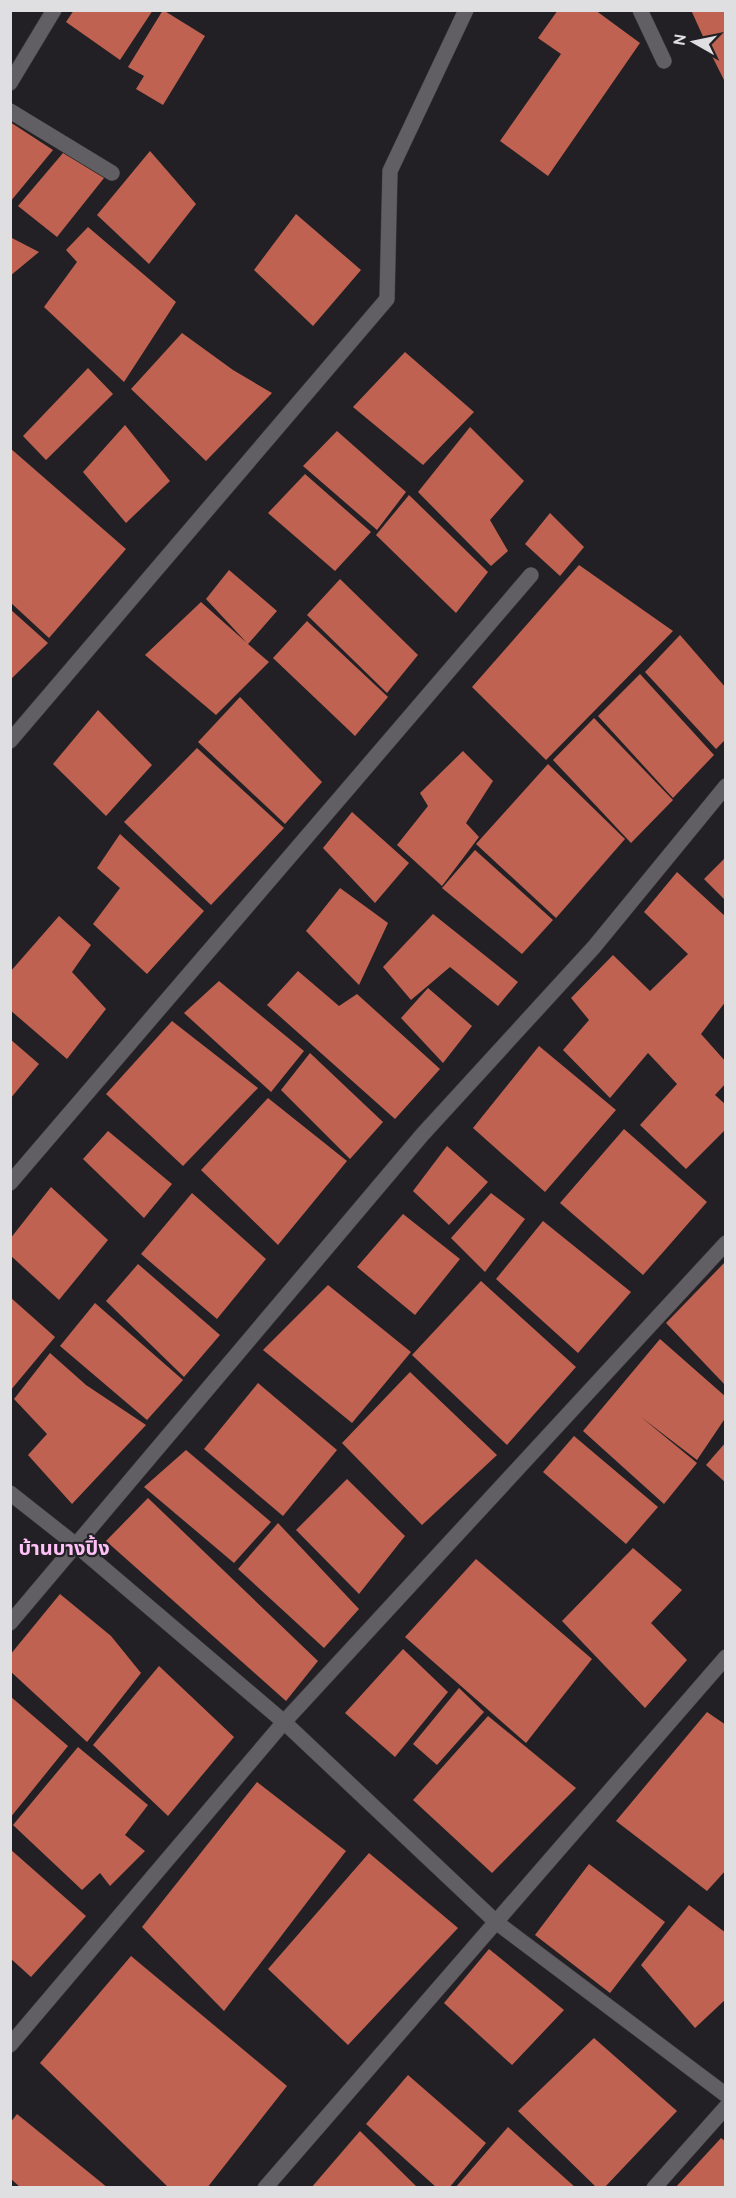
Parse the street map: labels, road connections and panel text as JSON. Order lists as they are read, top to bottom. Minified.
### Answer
{"districts":["บ้านบางปิ้ง"],"north":"left"}
